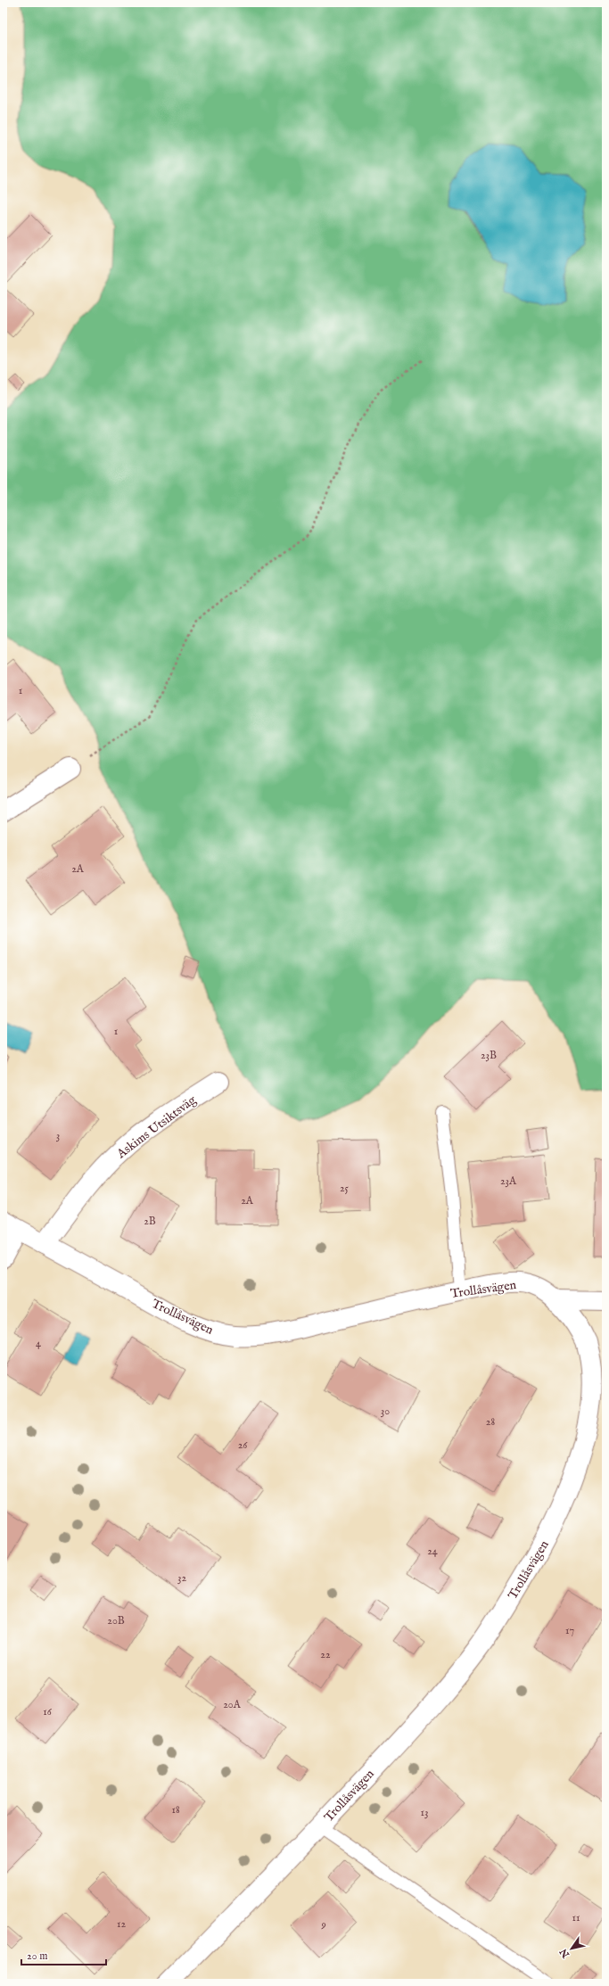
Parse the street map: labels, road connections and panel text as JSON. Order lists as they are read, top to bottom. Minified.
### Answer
{"streets":{"street":["Askims Utsiktsväg","Trollåsvägen"]},"crossings":[["Askims Utsiktsväg","Trollåsvägen"]],"house_numbers":["1","2A","1","23B","3","23A","25","2A","2B","4","30","28","26","24","32","20B","17","22","20A","16","18","13","11","12","9"],"scale_bar":"20 m","north":"bottom left"}
